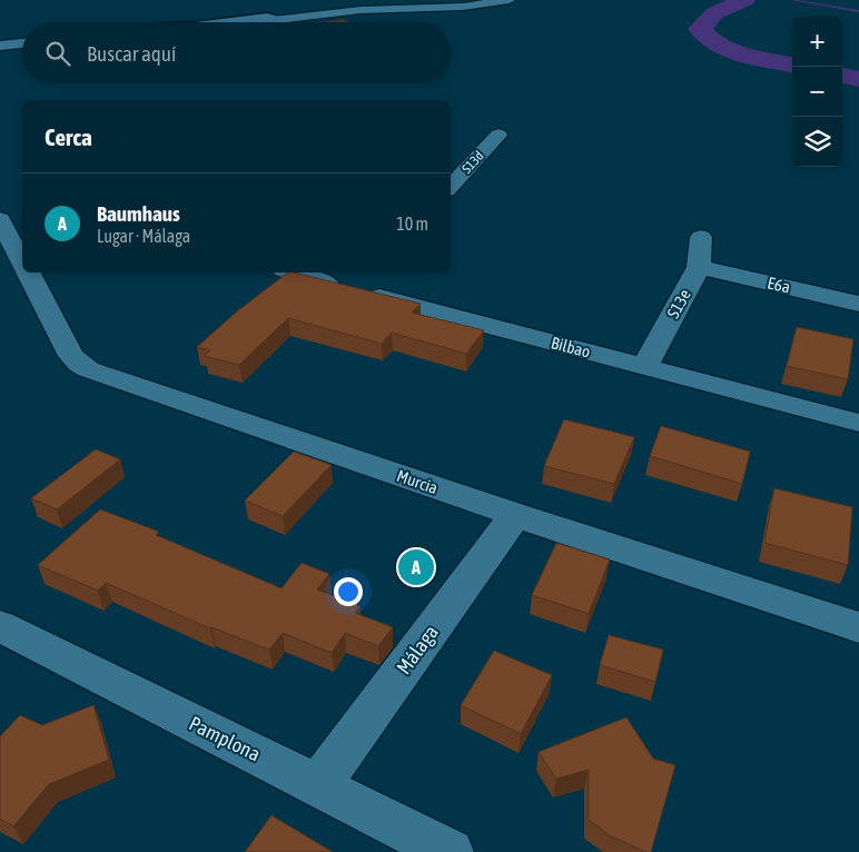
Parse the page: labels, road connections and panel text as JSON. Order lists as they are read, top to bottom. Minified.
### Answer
{"streets":{"street":["S13d","E6a","S13e","Bilbao","Murcia","Málaga","Pamplona"]},"crossings":[["E6a","S13e"],["S13e","Bilbao"],["Murcia","Málaga"],["Málaga","Pamplona"]],"page":{"map_buttons":["+","−"],"search":"Buscar aquí","heading":"Cerca","list":[{"mark":"A","name":"Baumhaus","note":"Lugar · Málaga","value":"10 m"}],"pins":"A"}}
